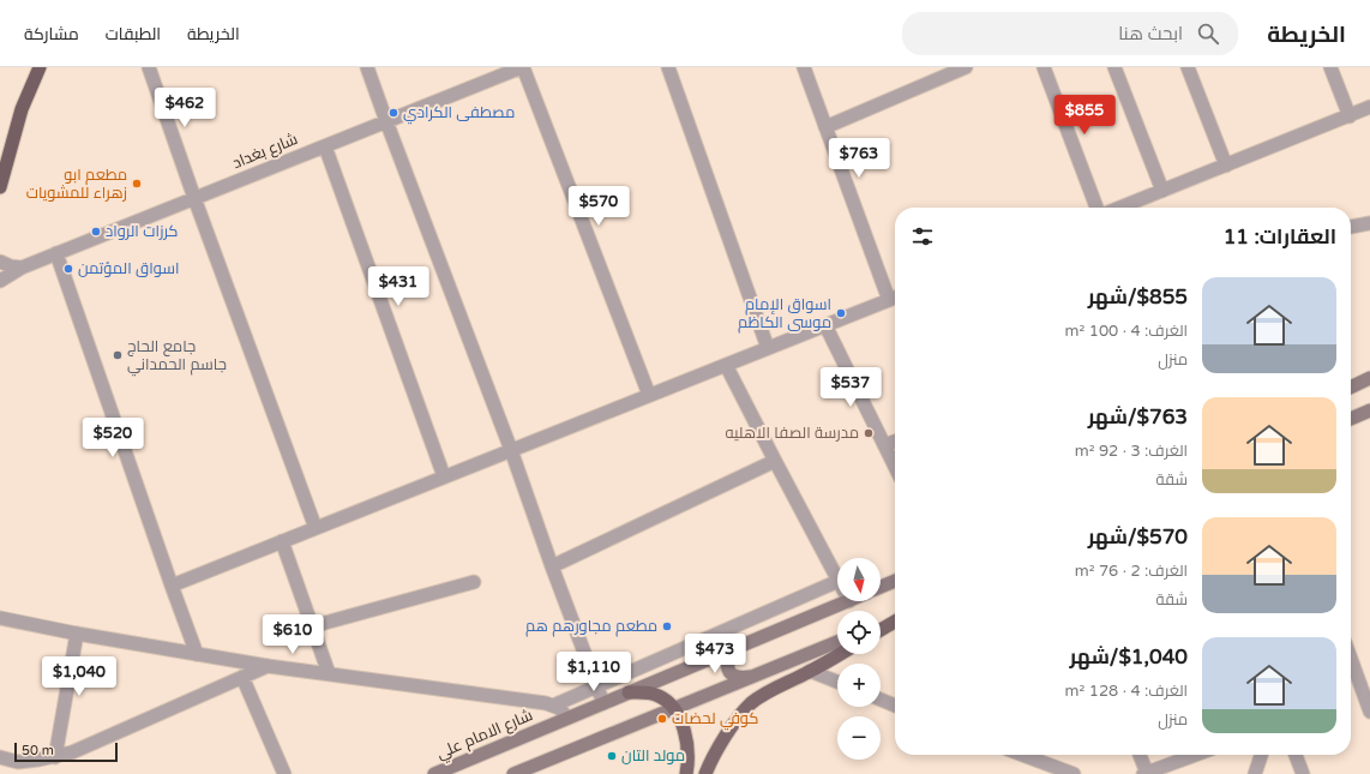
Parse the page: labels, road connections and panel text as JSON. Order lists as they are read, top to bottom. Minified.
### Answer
{"streets":{"main road":["شارع الامام علي"],"street":["شارع بغداد"]},"places":["مصطفى الكرادي","مطعم ابو زهراء للمشويات","كرزات الرواد","اسواق المؤتمن","اسواق الإمام موسى الكاظم","جامع الحاج جاسم الحمداني","مدرسة الصفا الاهليه","مطعم مجاورهم هم","كوفي لحضات","مولد التان"],"scale_bar":"50 m","north":"bottom","page":{"header":"الخريطة","search":"ابحث هنا","nav":["الخريطة","الطبقات","مشاركة"],"price":["$462","$855","$763","$570","$431","$537","$520","$610","$473","$1,110","$1,040"],"heading":"العقارات: 11","list":[{"name":"$855/شهر","note":"الغرف: 4 · 100 m² · منزل"},{"name":"$763/شهر","note":"الغرف: 3 · 92 m² · شقة"},{"name":"$570/شهر","note":"الغرف: 2 · 76 m² · شقة"},{"name":"$1,040/شهر","note":"الغرف: 4 · 128 m² · منزل"}],"map_buttons":["+","−"],"scale":"50 m"}}
